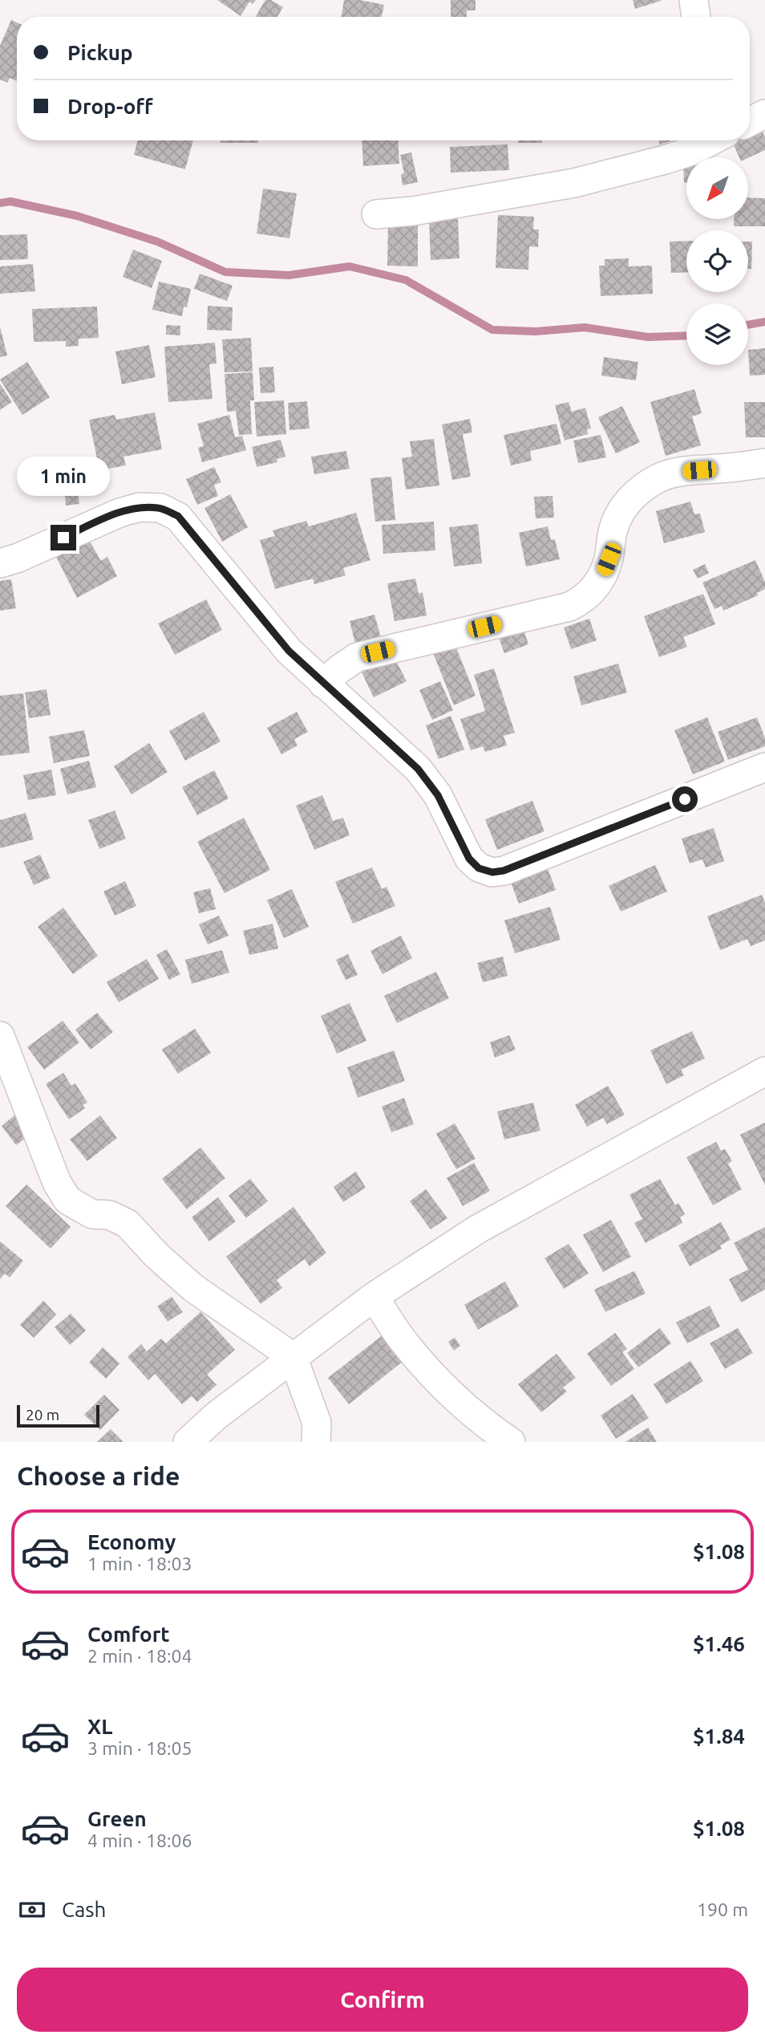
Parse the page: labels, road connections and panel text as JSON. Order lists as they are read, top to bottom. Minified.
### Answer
{"scale_bar":"20 m","north":"bottom left","page":{"banner":["Pickup","Drop-off"],"bubble":"1 min","scale":"20 m","heading":"Choose a ride","list":[{"name":"Economy","note":"1 min · 18:03","value":"$1.08"},{"name":"Comfort","note":"2 min · 18:04","value":"$1.46"},{"name":"XL","note":"3 min · 18:05","value":"$1.84"},{"name":"Green","note":"4 min · 18:06","value":"$1.08"}],"pay":["Cash","190 m"],"buttons":"Confirm"}}
